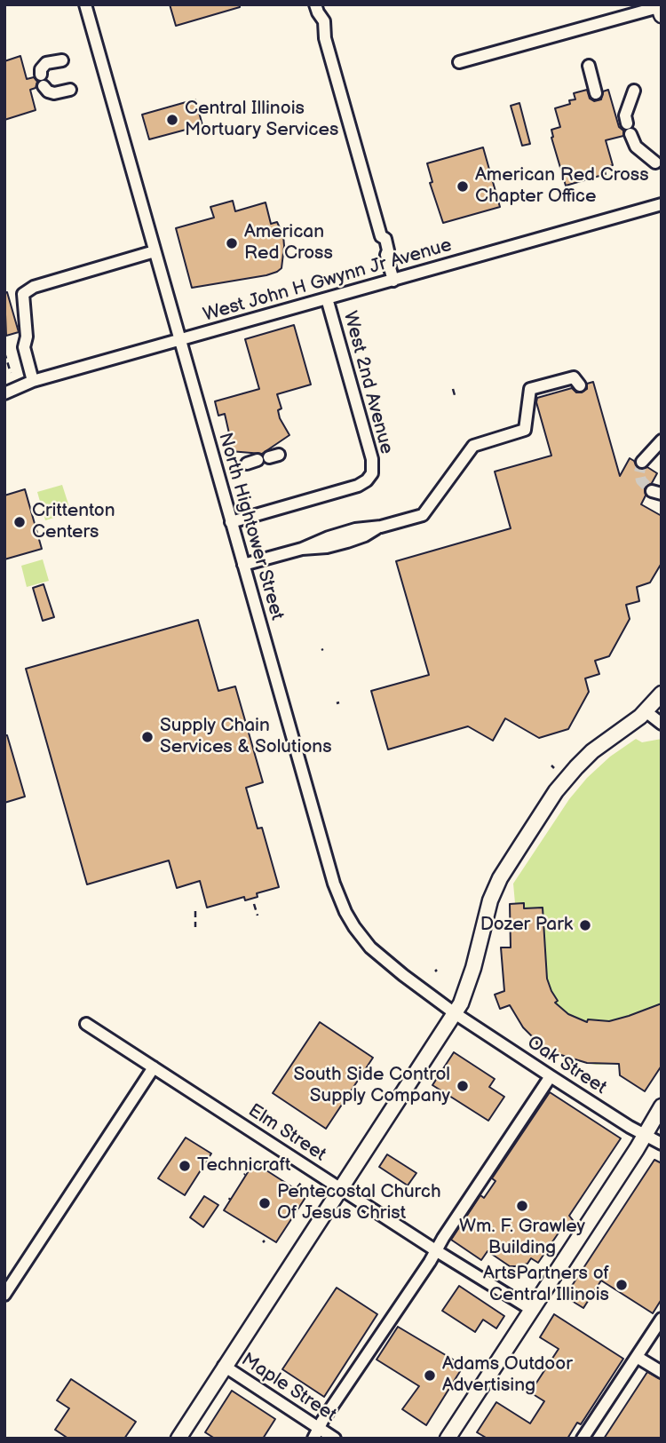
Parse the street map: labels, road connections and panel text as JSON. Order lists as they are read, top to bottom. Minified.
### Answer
{"streets":{"street":["West John H Gwynn Jr Avenue","West 2nd Avenue","North Hightower Street","Oak Street","Elm Street","Maple Street"]},"crossings":[["West John H Gwynn Jr Avenue","West 2nd Avenue"],["West John H Gwynn Jr Avenue","North Hightower Street"],["West 2nd Avenue","North Hightower Street"],["North Hightower Street","Oak Street"]],"places":["Central Illinois Mortuary Services","American Red Cross Chapter Office","American Red Cross","Crittenton Centers","Supply Chain Services & Solutions","Dozer Park","South Side Control Supply Company","Technicraft","Pentecostal Church Of Jesus Christ","Wm. F. Grawley Building","ArtsPartners of Central Illinois","Adams Outdoor Advertising"]}
